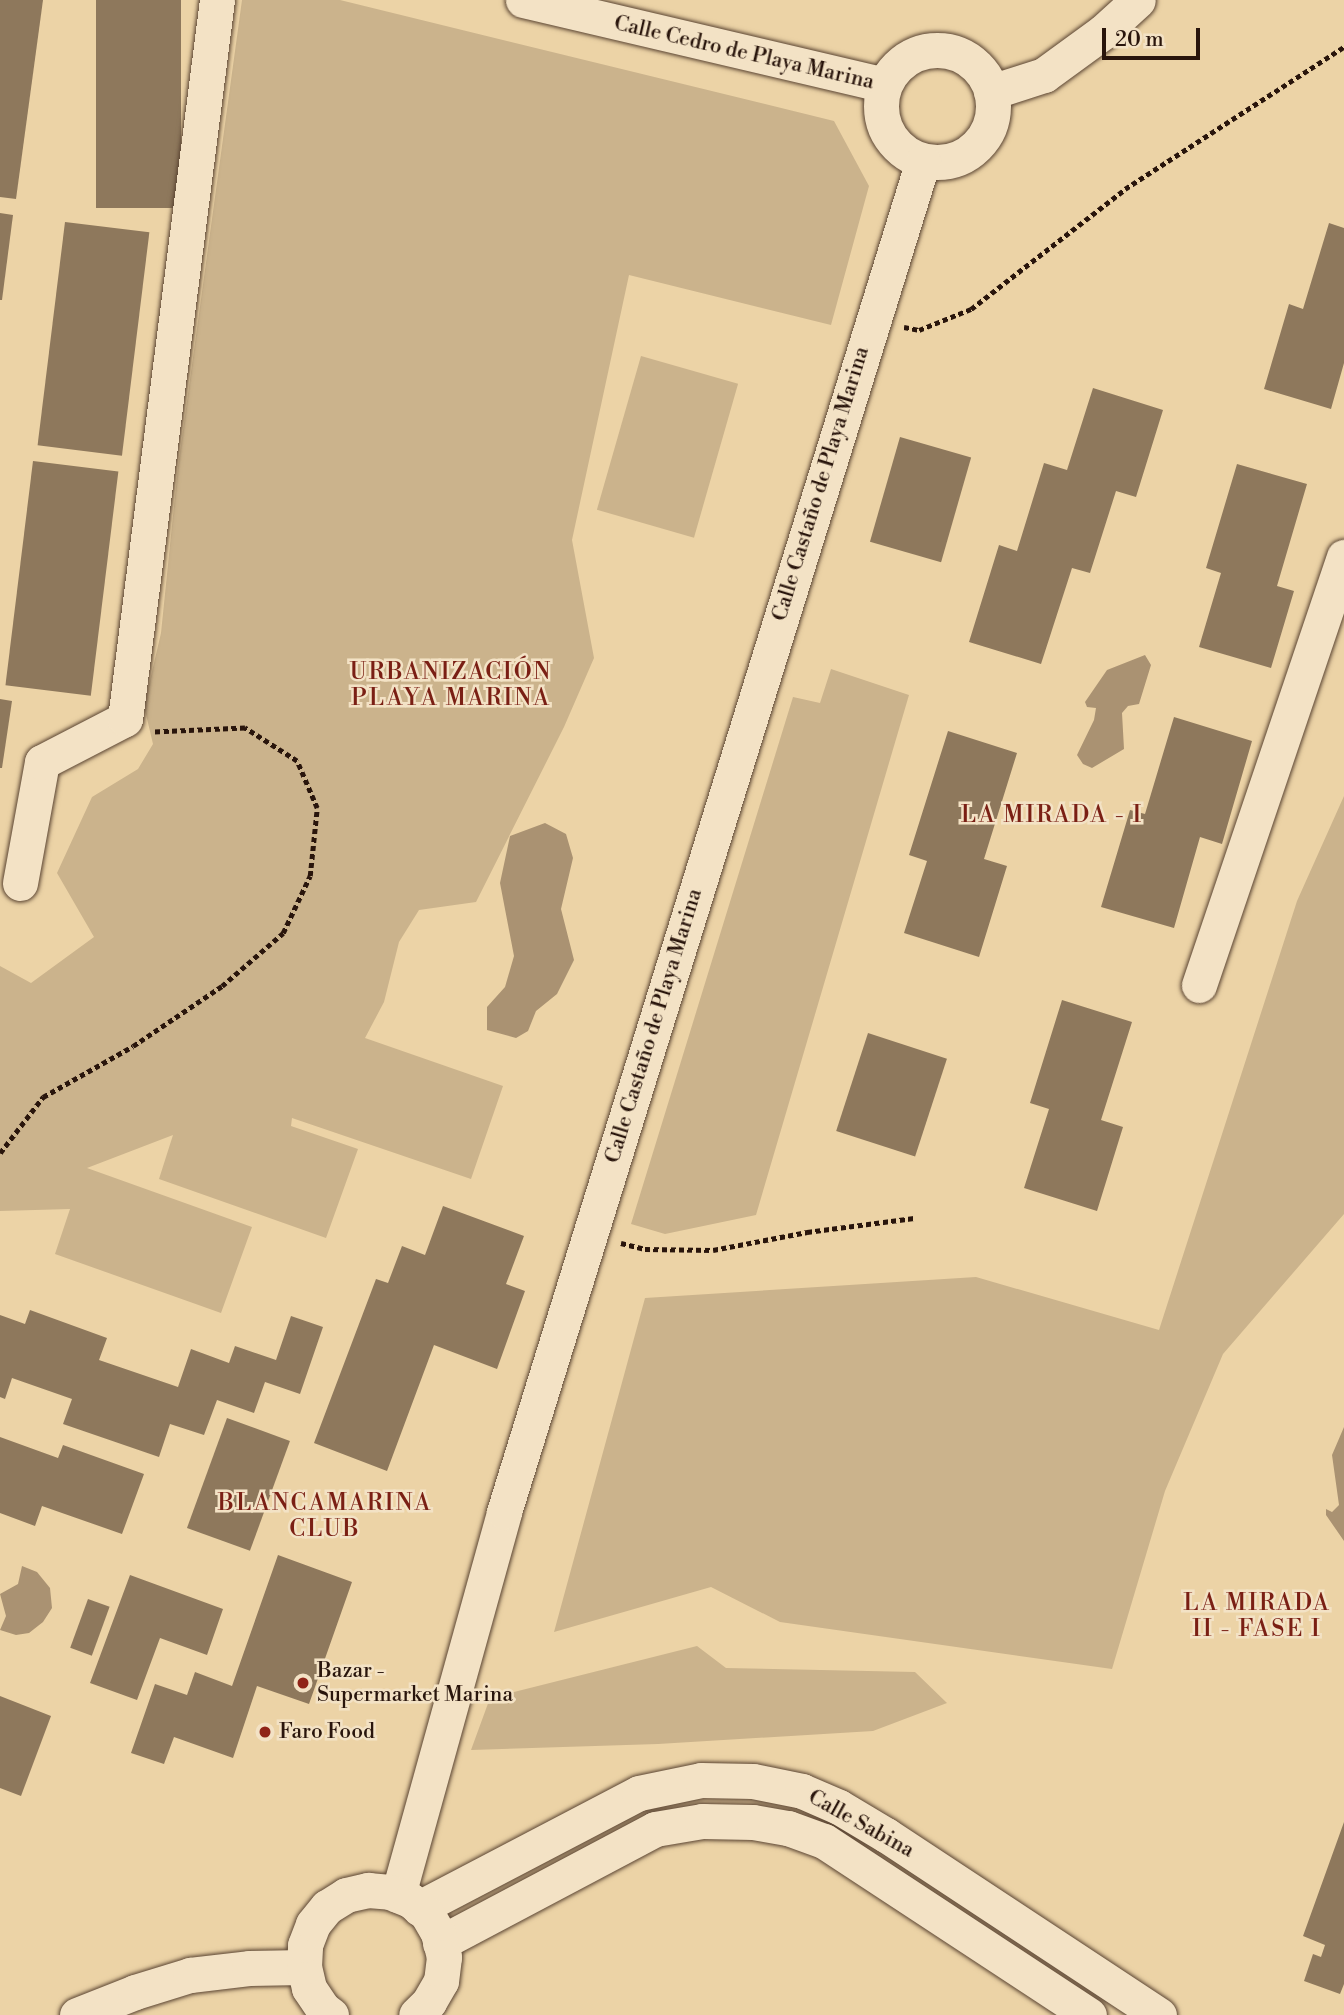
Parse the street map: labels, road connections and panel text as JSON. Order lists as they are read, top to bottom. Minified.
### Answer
{"streets":{"street":["Calle Cedro de Playa Marina","Calle Castaño de Playa Marina","Calle Sabina"]},"crossings":[["Calle Cedro de Playa Marina","Calle Castaño de Playa Marina"],["Calle Castaño de Playa Marina","Calle Sabina"]],"districts":["URBANIZACIÓN PLAYA MARINA","LA MIRADA - I","BLANCAMARINA CLUB","LA MIRADA II - FASE I"],"places":["Bazar - Supermarket Marina","Faro Food"],"scale_bar":"20 m"}
